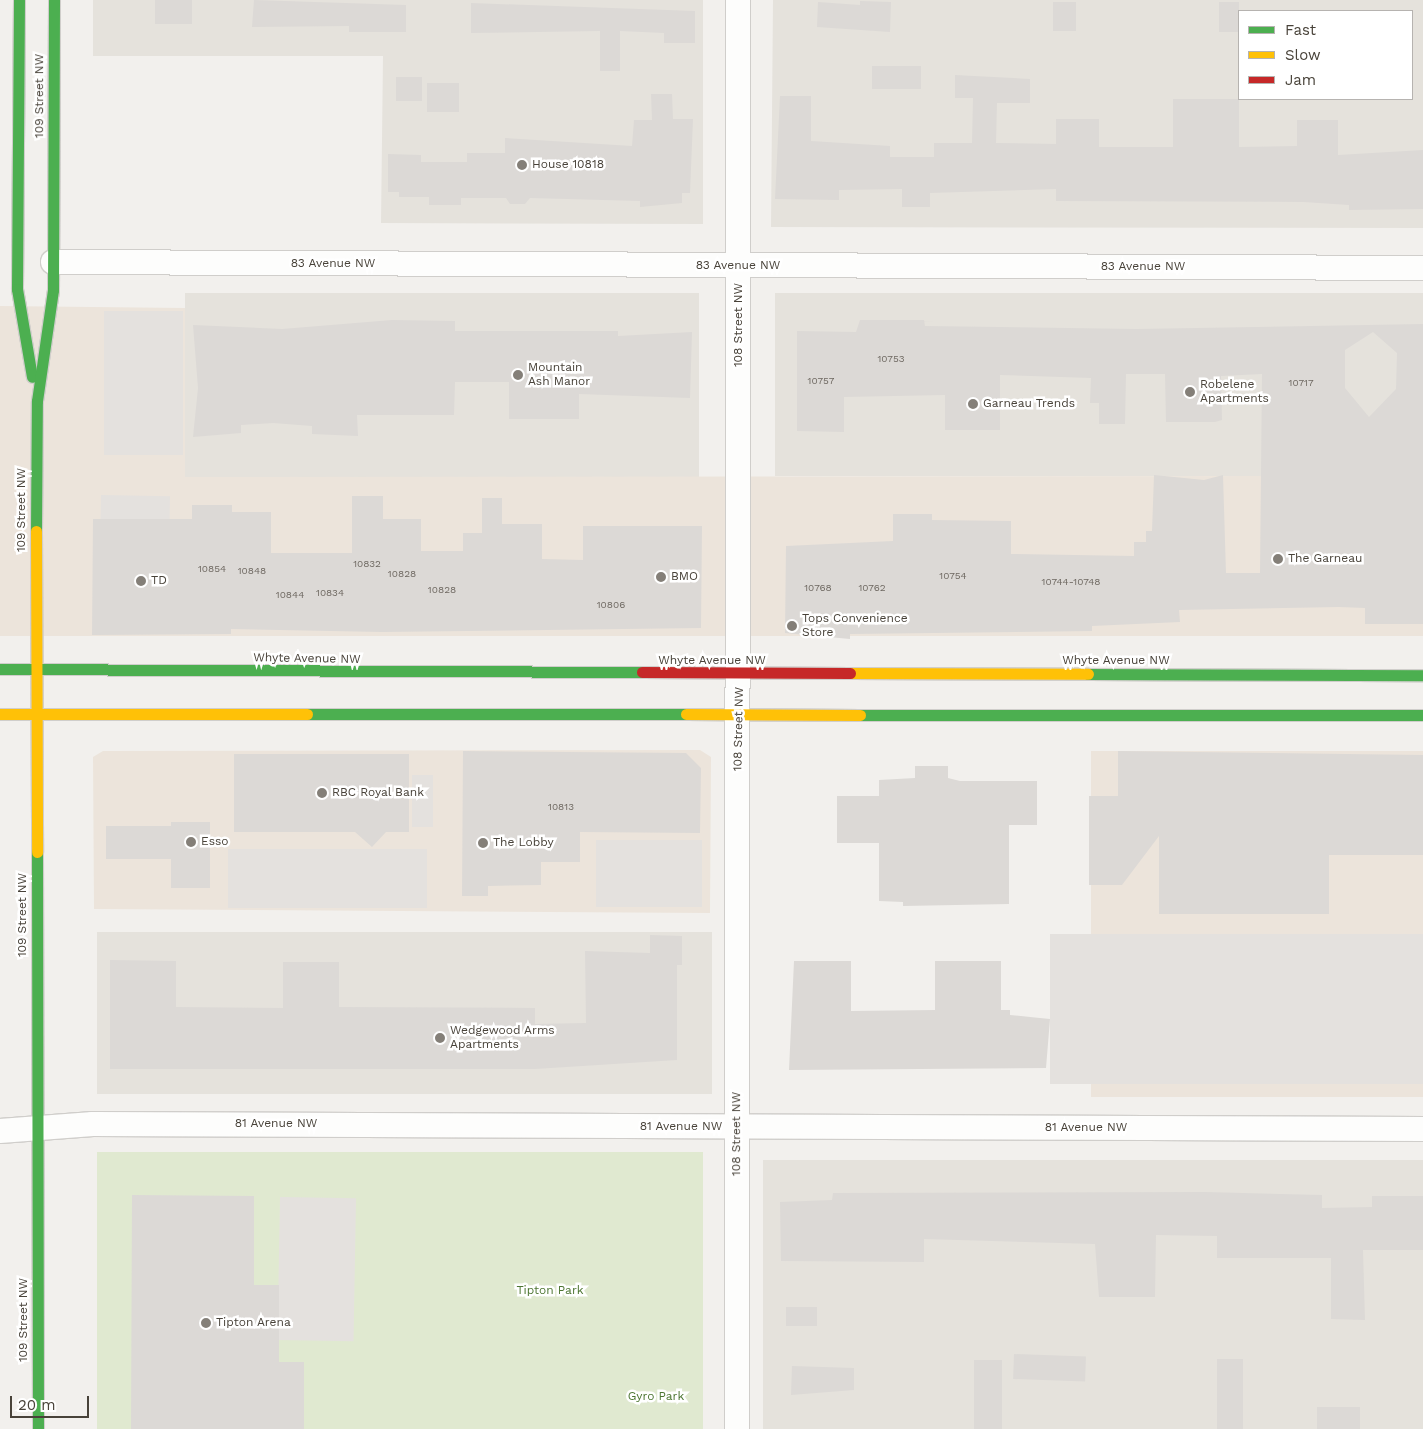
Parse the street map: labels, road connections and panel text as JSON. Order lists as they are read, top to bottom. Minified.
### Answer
{"streets":{"main road":["109 Street NW","Whyte Avenue NW"],"street":["83 Avenue NW","108 Street NW","81 Avenue NW"]},"crossings":[["109 Street NW","83 Avenue NW"],["109 Street NW","Whyte Avenue NW"],["109 Street NW","81 Avenue NW"],["83 Avenue NW","108 Street NW"],["108 Street NW","Whyte Avenue NW"],["108 Street NW","81 Avenue NW"]],"parks":["Tipton Park","Gyro Park"],"places":["House 10818","Mountain Ash Manor","Robelene Apartments","Garneau Trends","The Garneau","BMO","TD","Tops Convenience Store","RBC Royal Bank","Esso","The Lobby","Wedgewood Arms Apartments","Tipton Arena"],"house_numbers":["10753","10757","10717","10832","10854","10848","10828","10754","10744-10748","10768","10762","10828","10834","10844","10806","10813"],"legend":["Fast","Slow","Jam"],"scale_bar":"20 m"}
